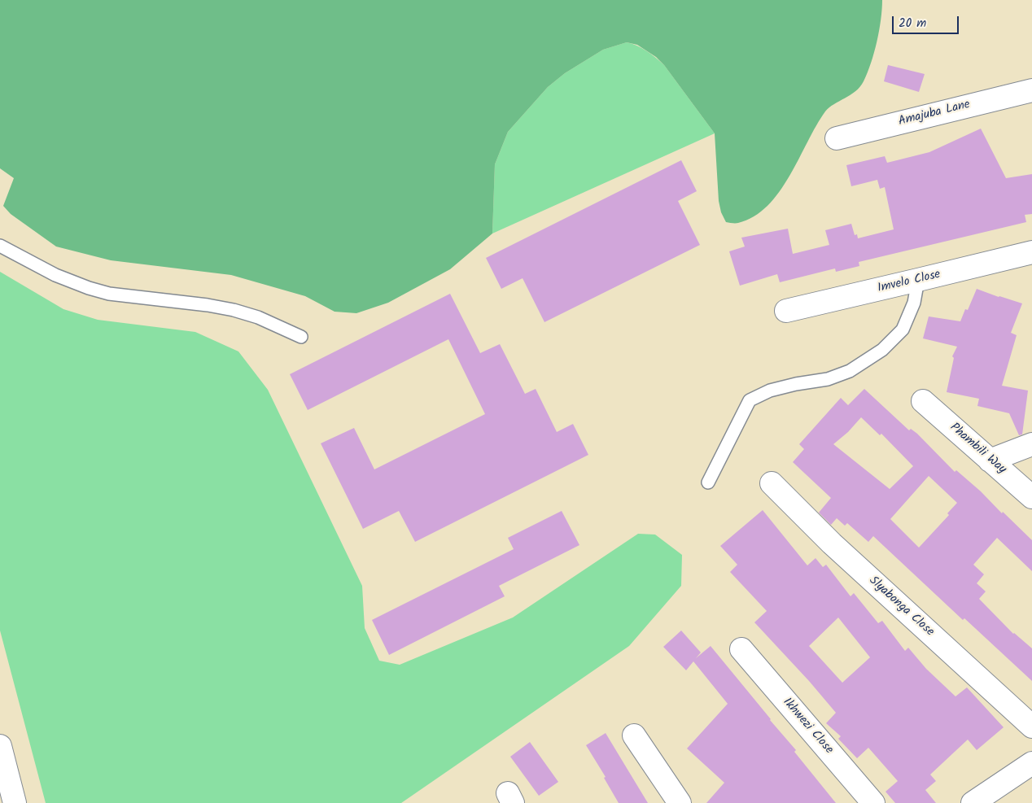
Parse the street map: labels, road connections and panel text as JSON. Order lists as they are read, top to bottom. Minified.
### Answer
{"streets":{"street":["Amajuba Lane","Imvelo Close","Phambili Way","Slyabonga Close","Ikhwezi Close"]},"scale_bar":"20 m"}
